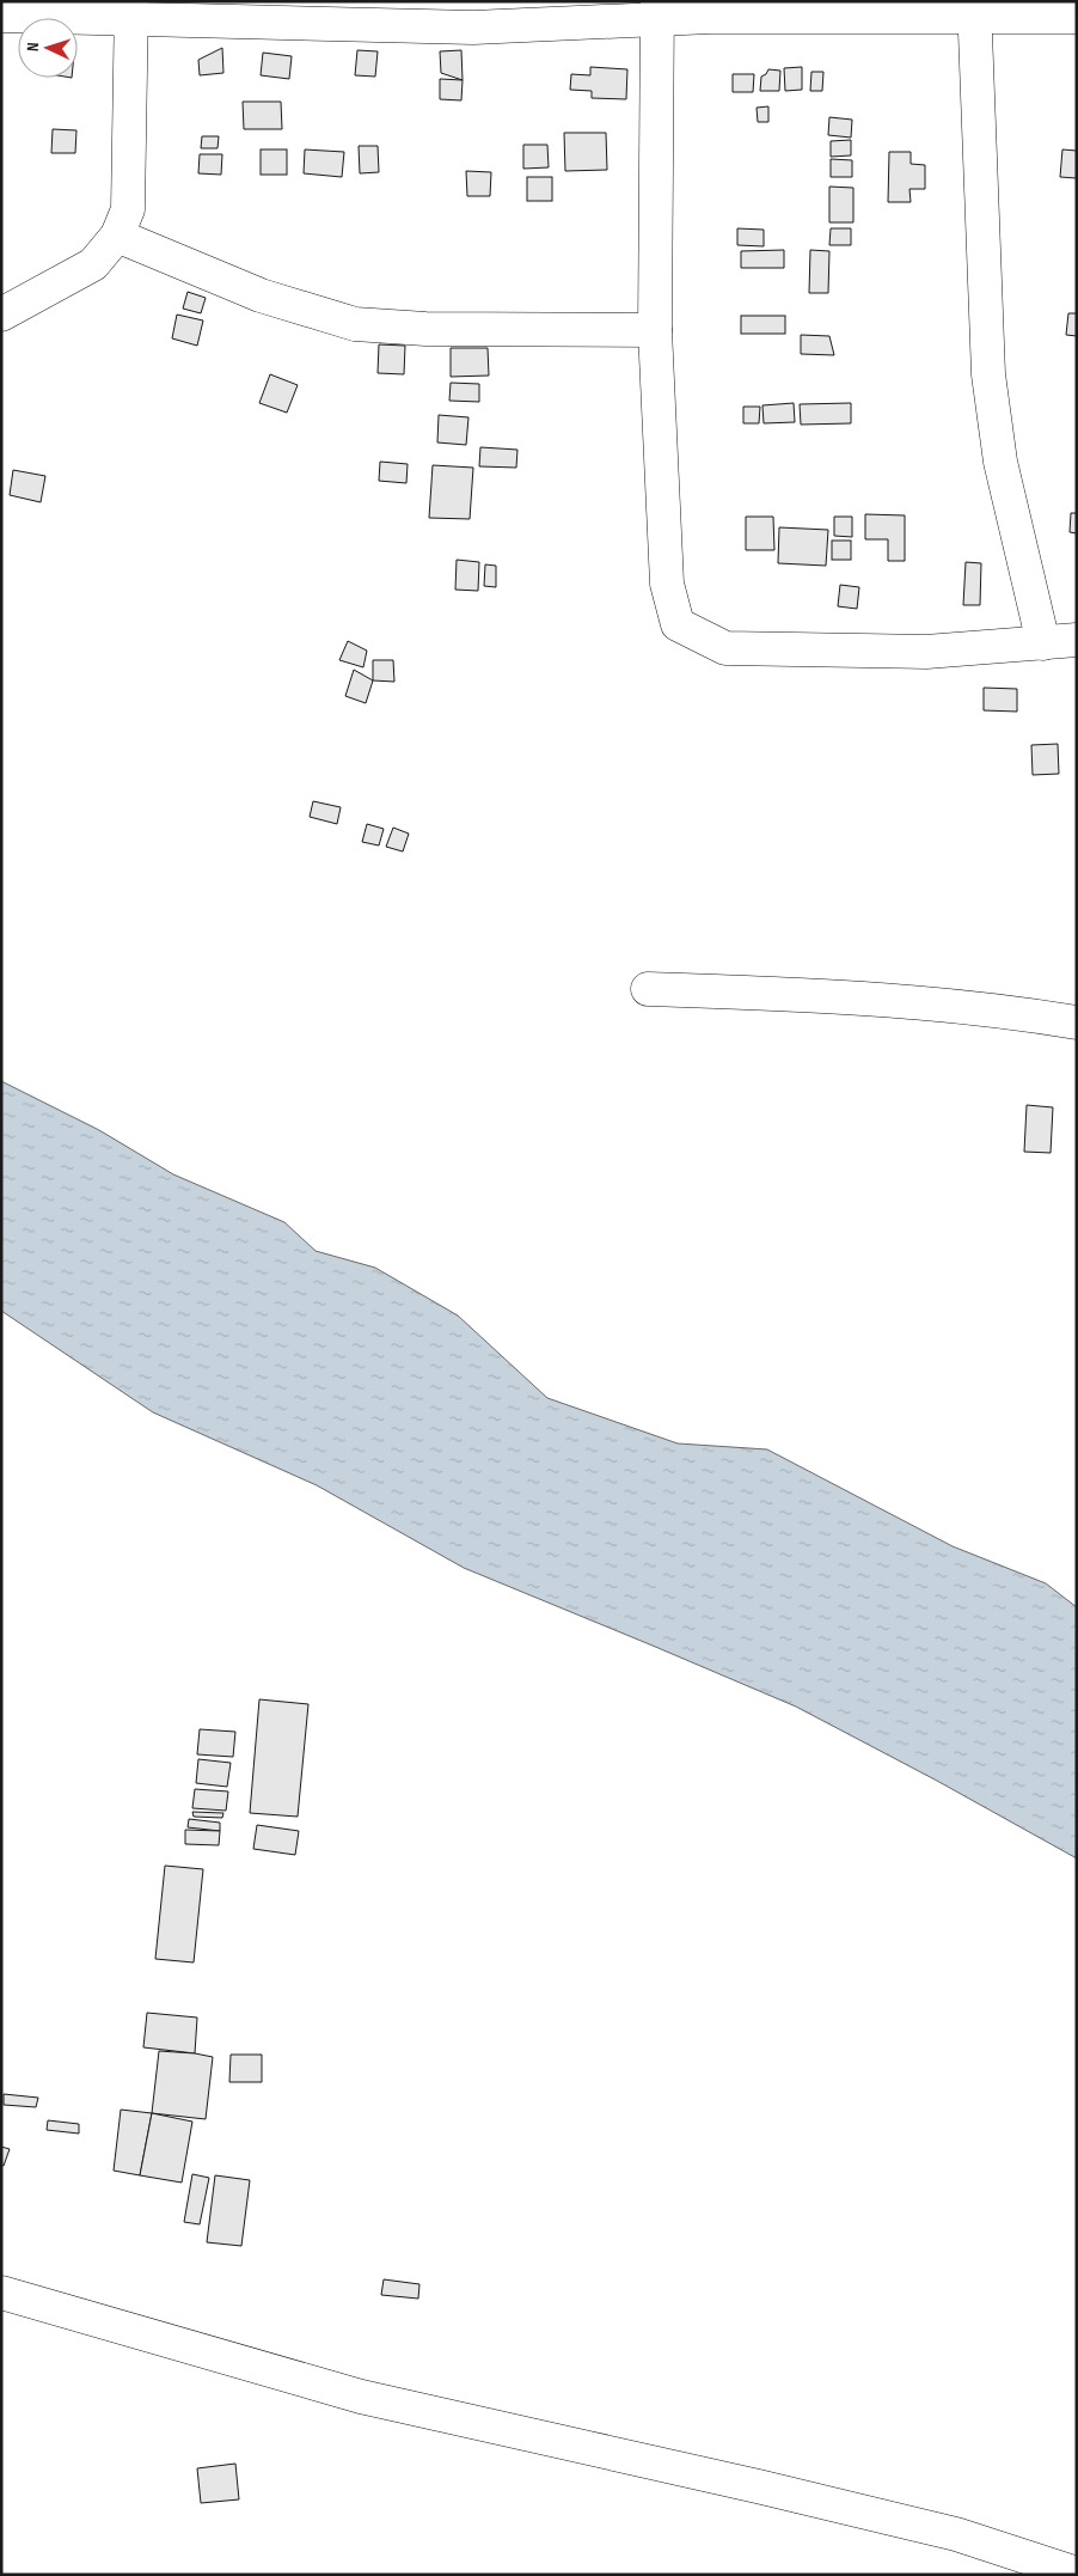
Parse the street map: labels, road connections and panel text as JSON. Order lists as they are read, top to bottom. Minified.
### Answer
{"north":"left"}
